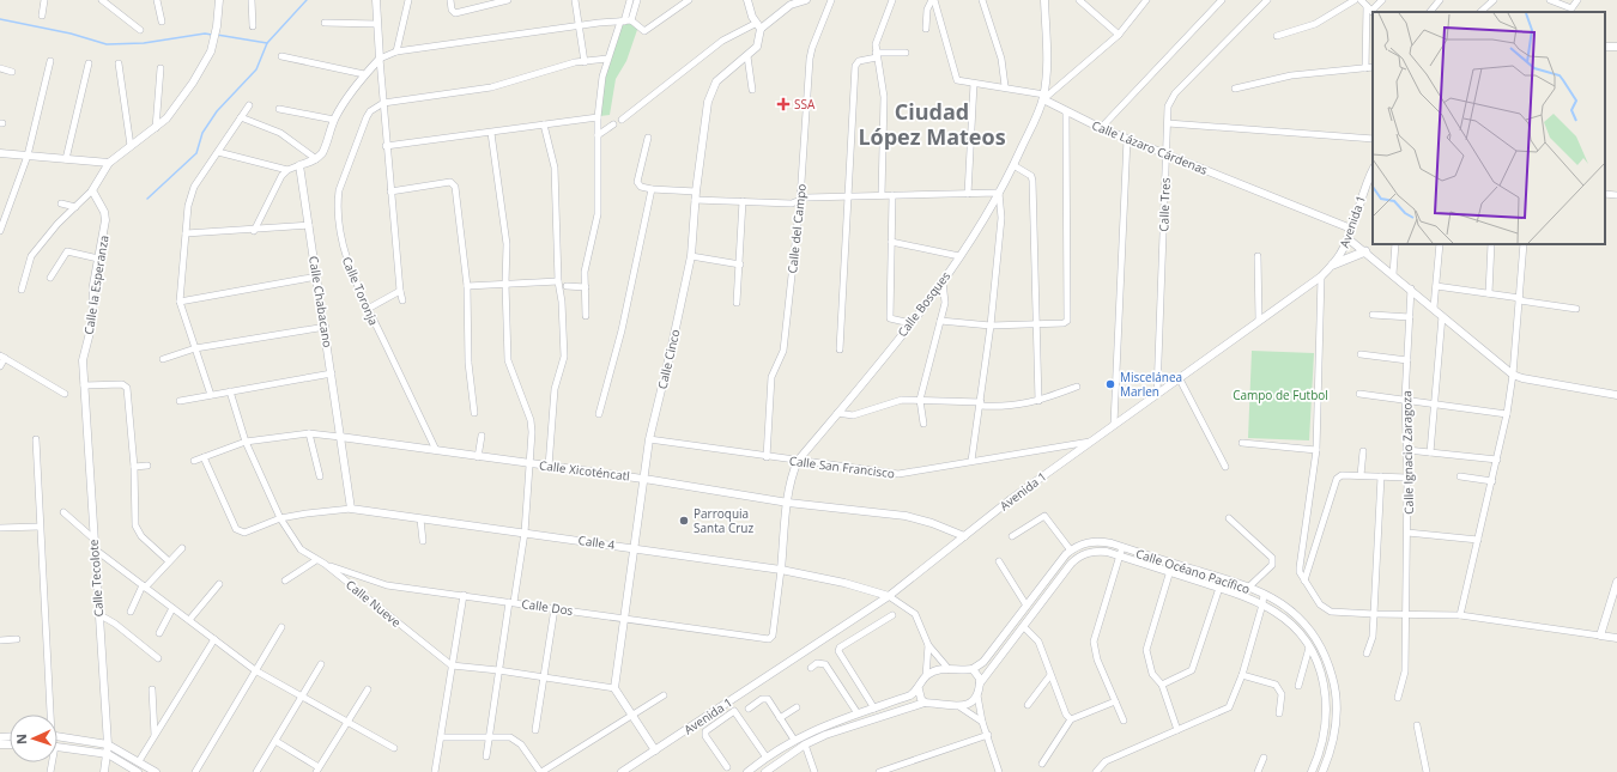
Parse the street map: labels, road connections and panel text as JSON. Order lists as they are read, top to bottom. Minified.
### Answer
{"streets":{"street":["Calle Lázaro Cárdenas","Calle Tres","Avenida 1","Calle del Campo","Calle la Esperanza","Calle Toronja","Calle Chabacano","Calle Bosques","Calle Cinco","Calle Ignacio Zaragoza","Calle San Francisco","Calle Xicoténcatl","Calle 4","Calle Océano Pacífico","Calle Tecolote","Calle Nueve","Calle Dos"]},"crossings":[["Calle Lázaro Cárdenas","Calle Tres"],["Calle Lázaro Cárdenas","Avenida 1"],["Calle Lázaro Cárdenas","Calle Bosques"],["Calle Tres","Avenida 1"],["Avenida 1","Calle San Francisco"],["Avenida 1","Calle Xicoténcatl"],["Avenida 1","Calle 4"],["Calle del Campo","Calle San Francisco"],["Calle la Esperanza","Calle Tecolote"],["Calle Toronja","Calle Xicoténcatl"],["Calle Chabacano","Calle Xicoténcatl"],["Calle Chabacano","Calle 4"],["Calle Bosques","Calle San Francisco"],["Calle Bosques","Calle Xicoténcatl"],["Calle Bosques","Calle 4"],["Calle Bosques","Calle Dos"],["Calle Cinco","Calle San Francisco"],["Calle Cinco","Calle Xicoténcatl"],["Calle Cinco","Calle 4"],["Calle Cinco","Calle Dos"],["Calle Xicoténcatl","Calle 4"],["Calle Xicoténcatl","Calle Nueve"],["Calle 4","Calle Océano Pacífico"],["Calle 4","Calle Nueve"],["Calle Nueve","Calle Dos"]],"districts":["Ciudad López Mateos"],"parks":["Campo de Futbol"],"places":{"health":["SSA"],"other":["Miscelánea Marlen","Parroquia Santa Cruz"]},"north":"left"}
